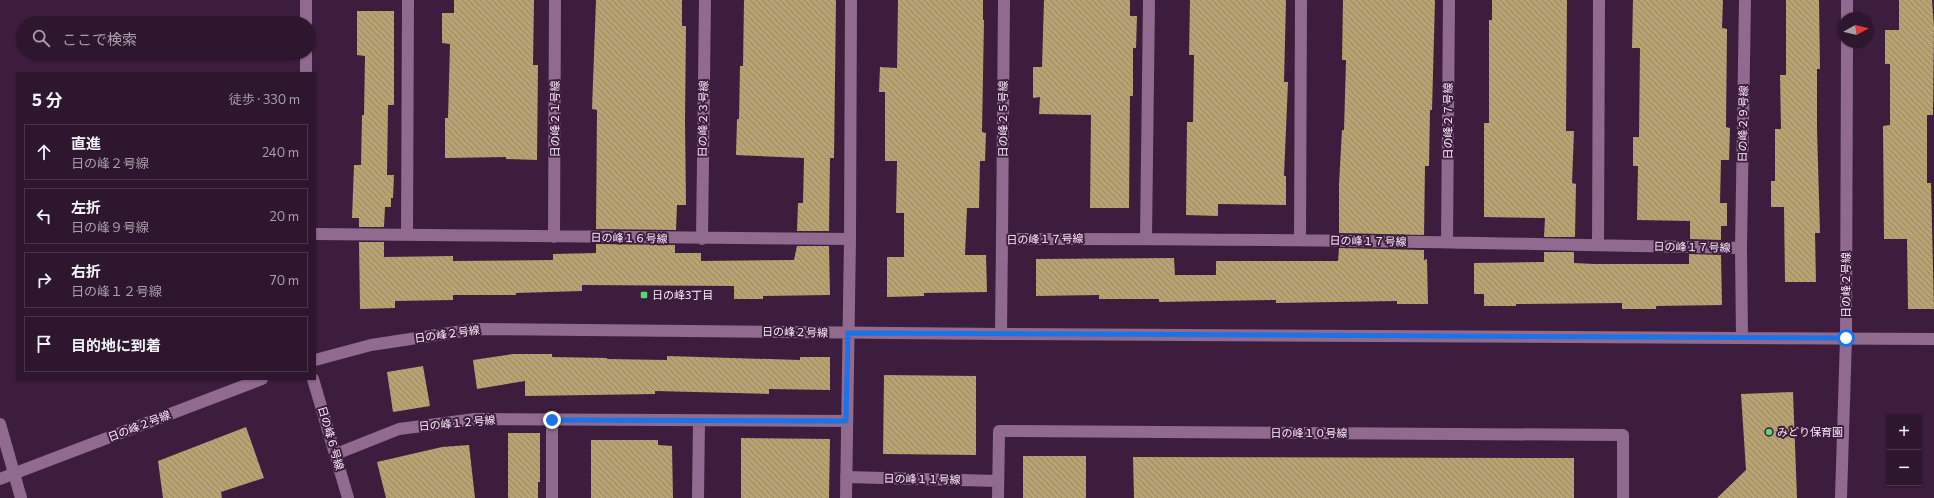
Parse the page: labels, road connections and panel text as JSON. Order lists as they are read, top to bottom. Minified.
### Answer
{"streets":{"street":["日の峰２１号線","日の峰２３号線","日の峰２５号線","日の峰２７号線","日の峰２９号線","日の峰１６号線","日の峰１７号線","日の峰２号線","日の峰１２号線","日の峰１０号線","日の峰６号線","日の峰１１号線"]},"crossings":[["日の峰２１号線","日の峰１６号線"],["日の峰２３号線","日の峰１６号線"],["日の峰２５号線","日の峰１７号線"],["日の峰２７号線","日の峰１７号線"],["日の峰２９号線","日の峰１７号線"],["日の峰１７号線","日の峰２号線"],["日の峰１２号線","日の峰６号線"],["日の峰１０号線","日の峰１１号線"]],"places":{"transit":["日の峰3丁目"],"other":["みどり保育園"]},"north":"right","page":{"search":"ここで検索","heading":["5 分","徒歩 · 330 m"],"list":[["直進","日の峰２号線","240 m"],["左折","日の峰９号線","20 m"],["右折","日の峰１２号線","70 m"],"目的地に到着"],"map_buttons":["+","−"]}}
